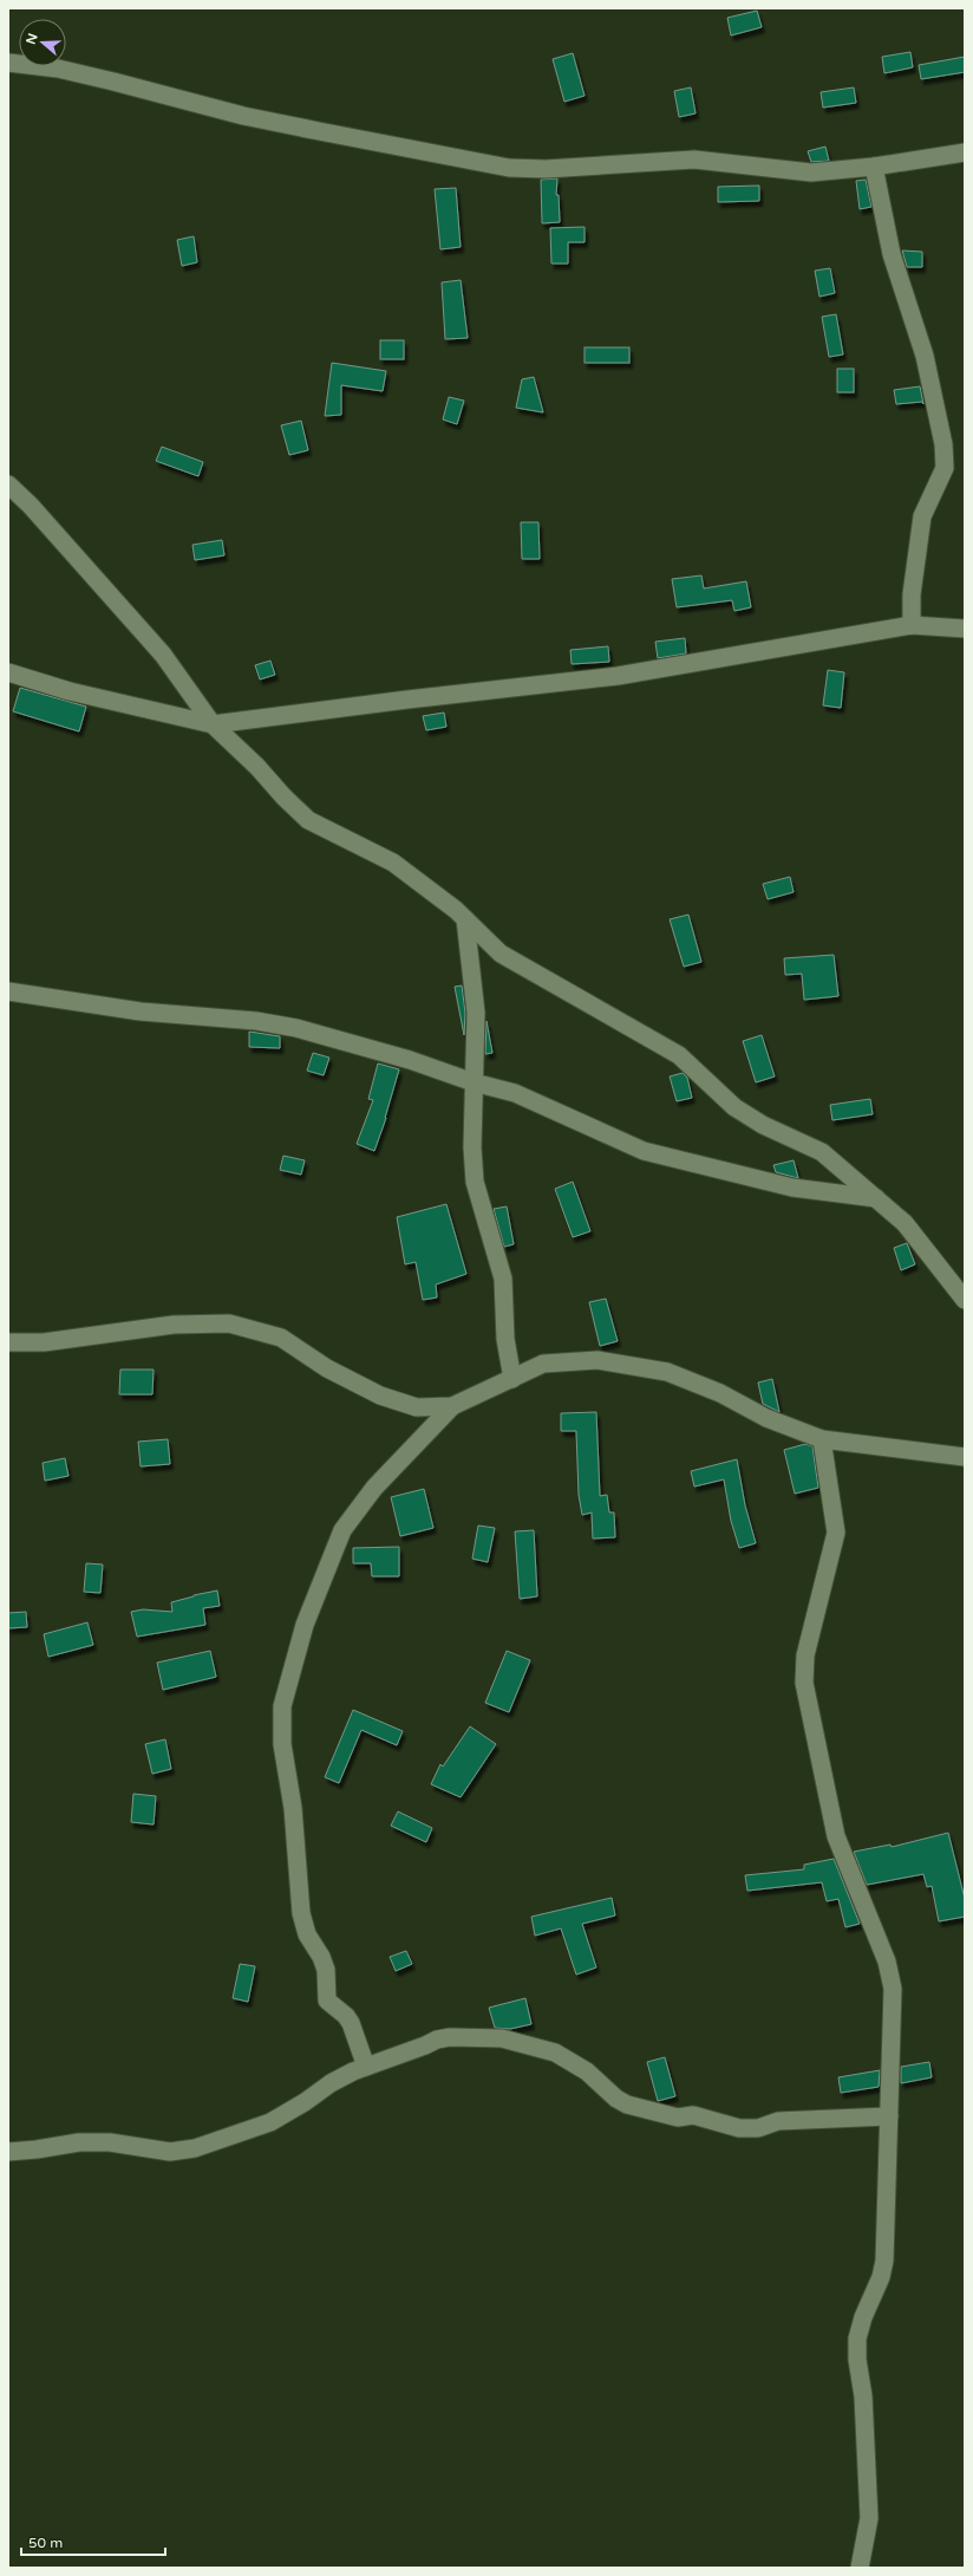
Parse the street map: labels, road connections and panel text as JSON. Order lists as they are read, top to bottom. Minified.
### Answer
{"scale_bar":"50 m","north":"left"}
